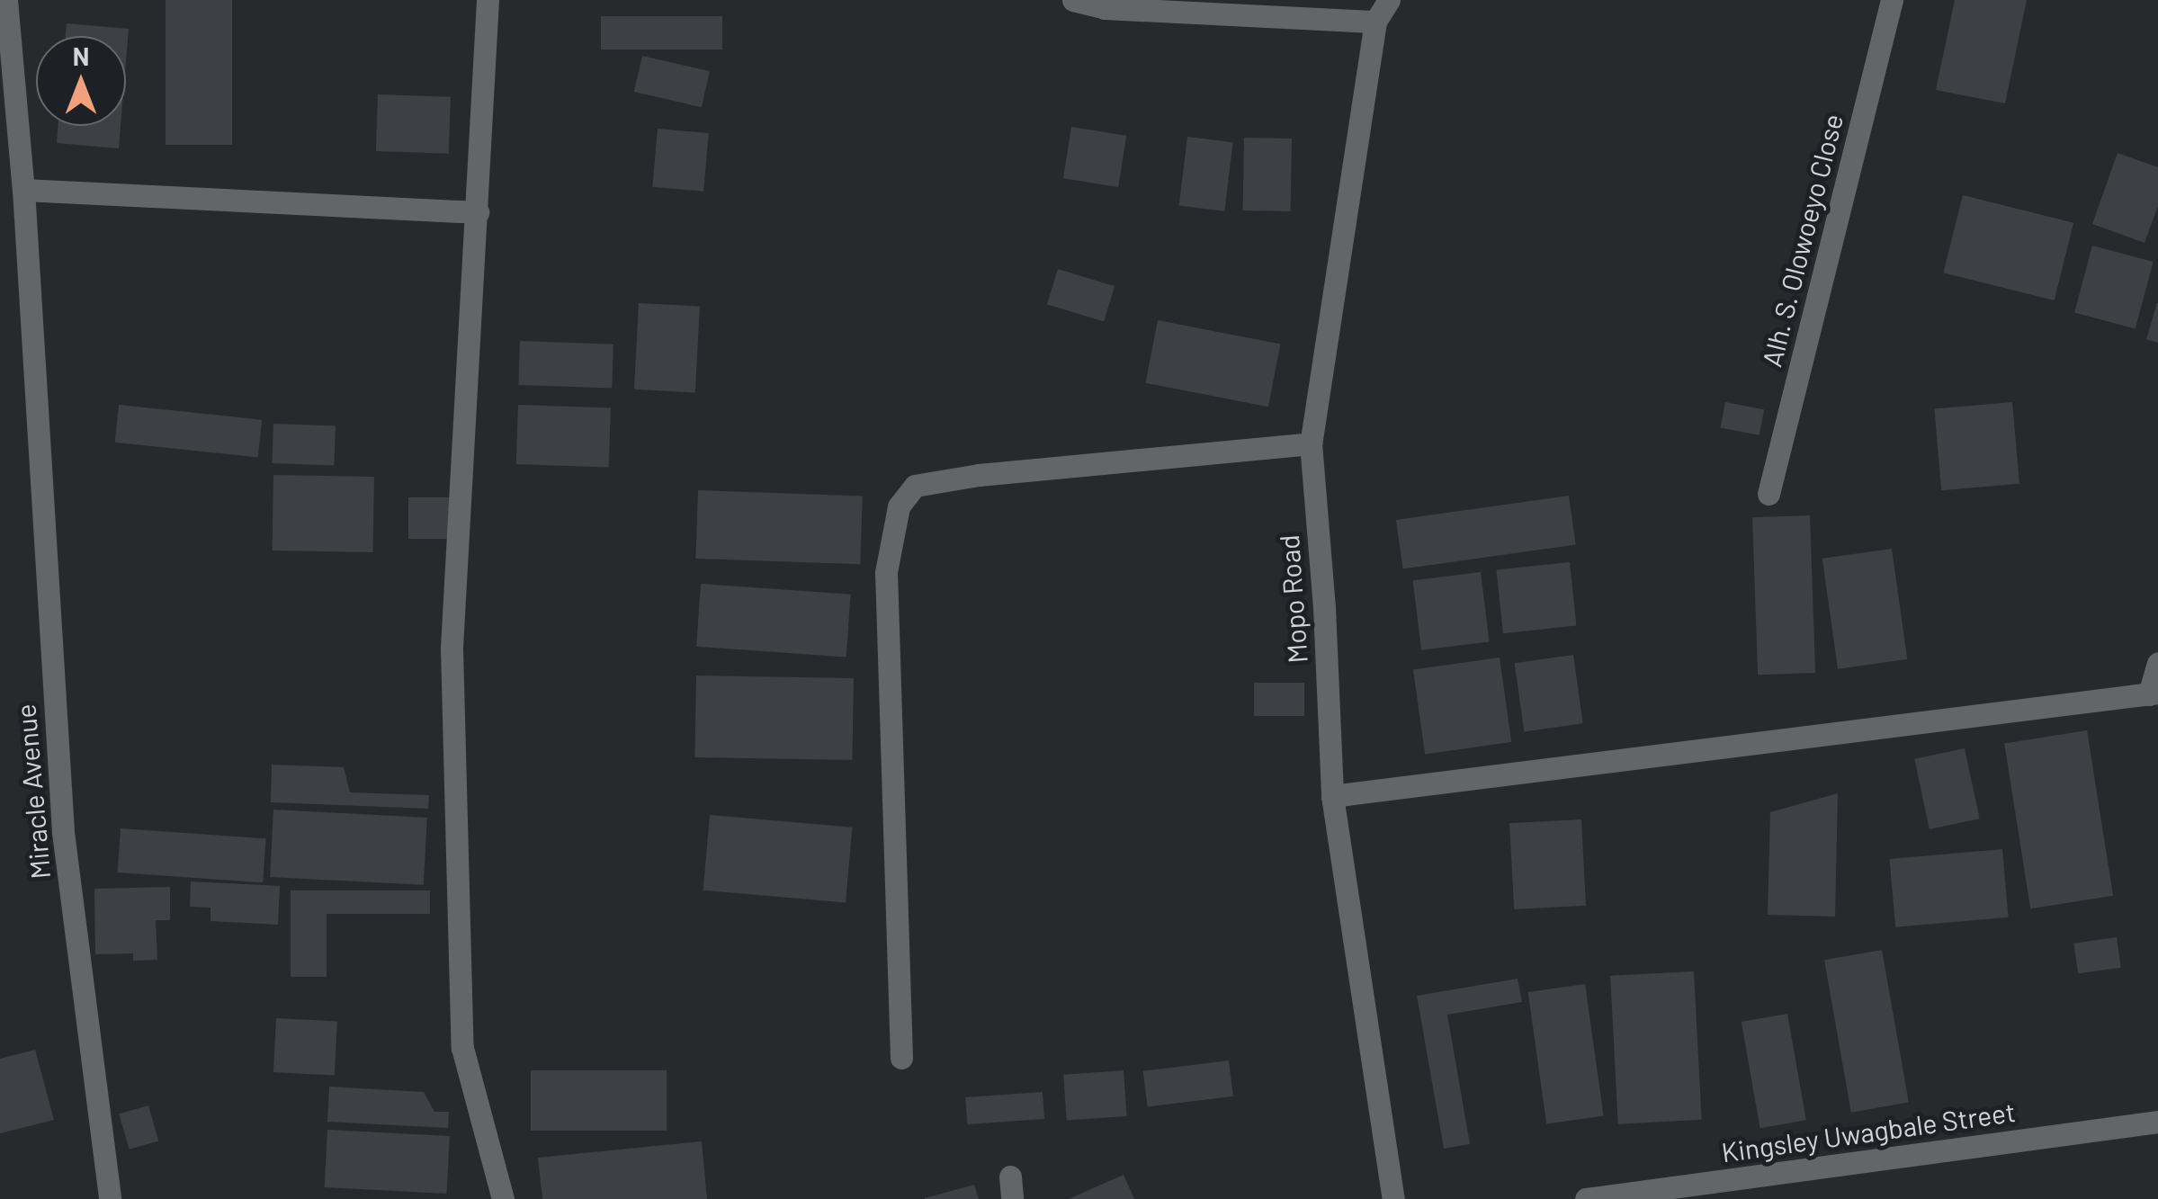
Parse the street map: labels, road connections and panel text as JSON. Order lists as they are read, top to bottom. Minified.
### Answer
{"streets":{"street":["Alh. S. Olowoeyo Close","Mopo Road","Miracle Avenue","Kingsley Uwagbale Street"]},"north":"top"}
